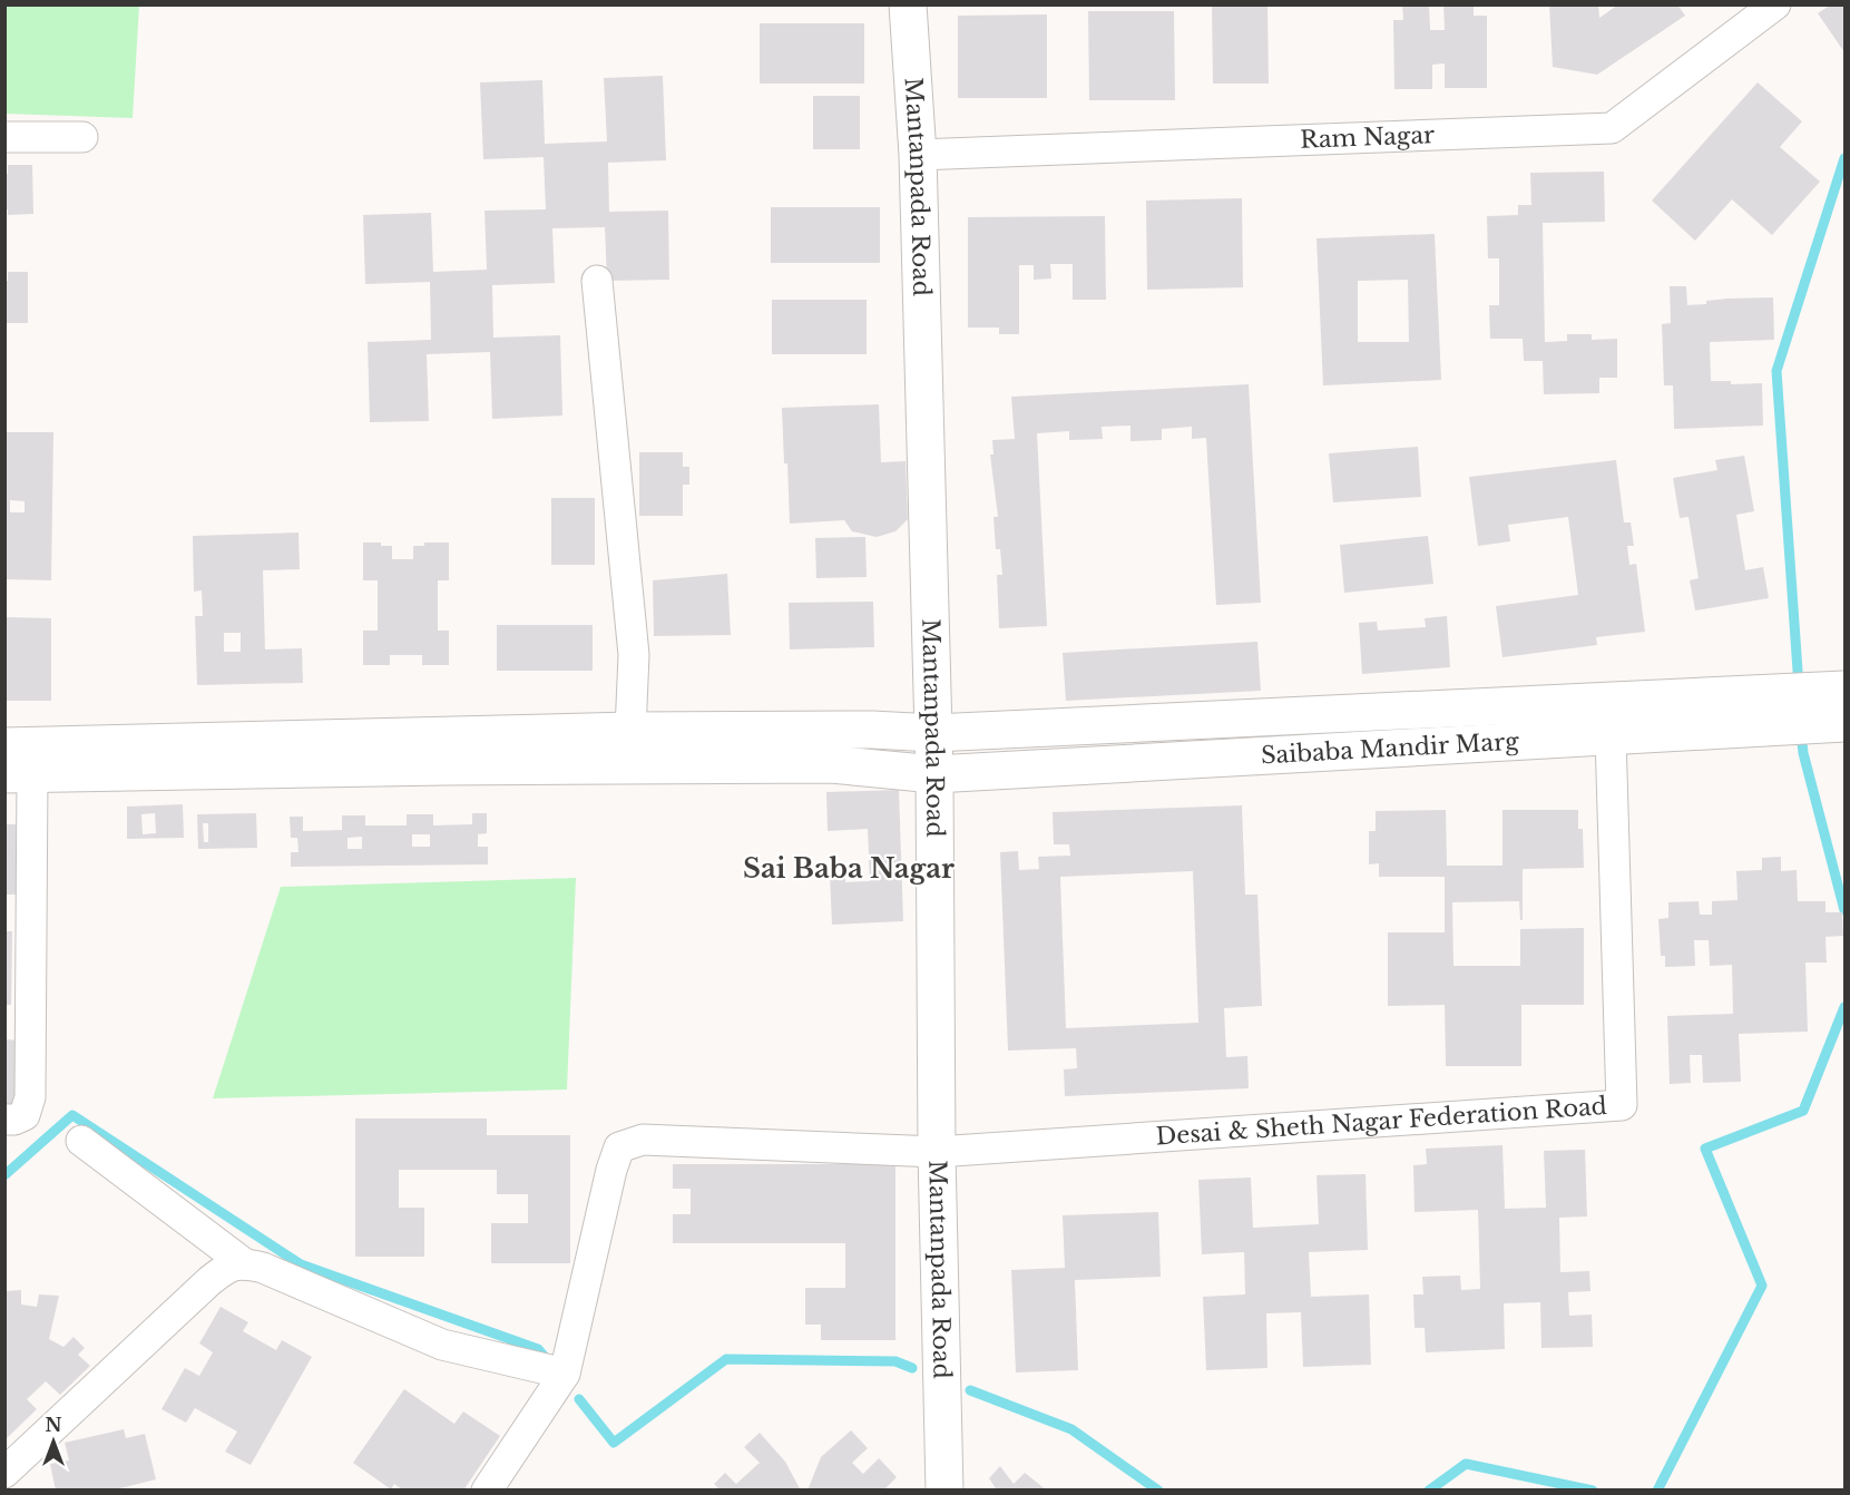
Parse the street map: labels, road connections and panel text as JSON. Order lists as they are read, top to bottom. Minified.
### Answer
{"streets":{"street":["Ram Nagar","Mantanpada Road","Saibaba Mandir Marg","Desai & Sheth Nagar Federation Road"]},"crossings":[["Ram Nagar","Mantanpada Road"],["Mantanpada Road","Saibaba Mandir Marg"],["Mantanpada Road","Desai & Sheth Nagar Federation Road"],["Saibaba Mandir Marg","Desai & Sheth Nagar Federation Road"]],"districts":["Sai Baba Nagar"],"north":"top"}
